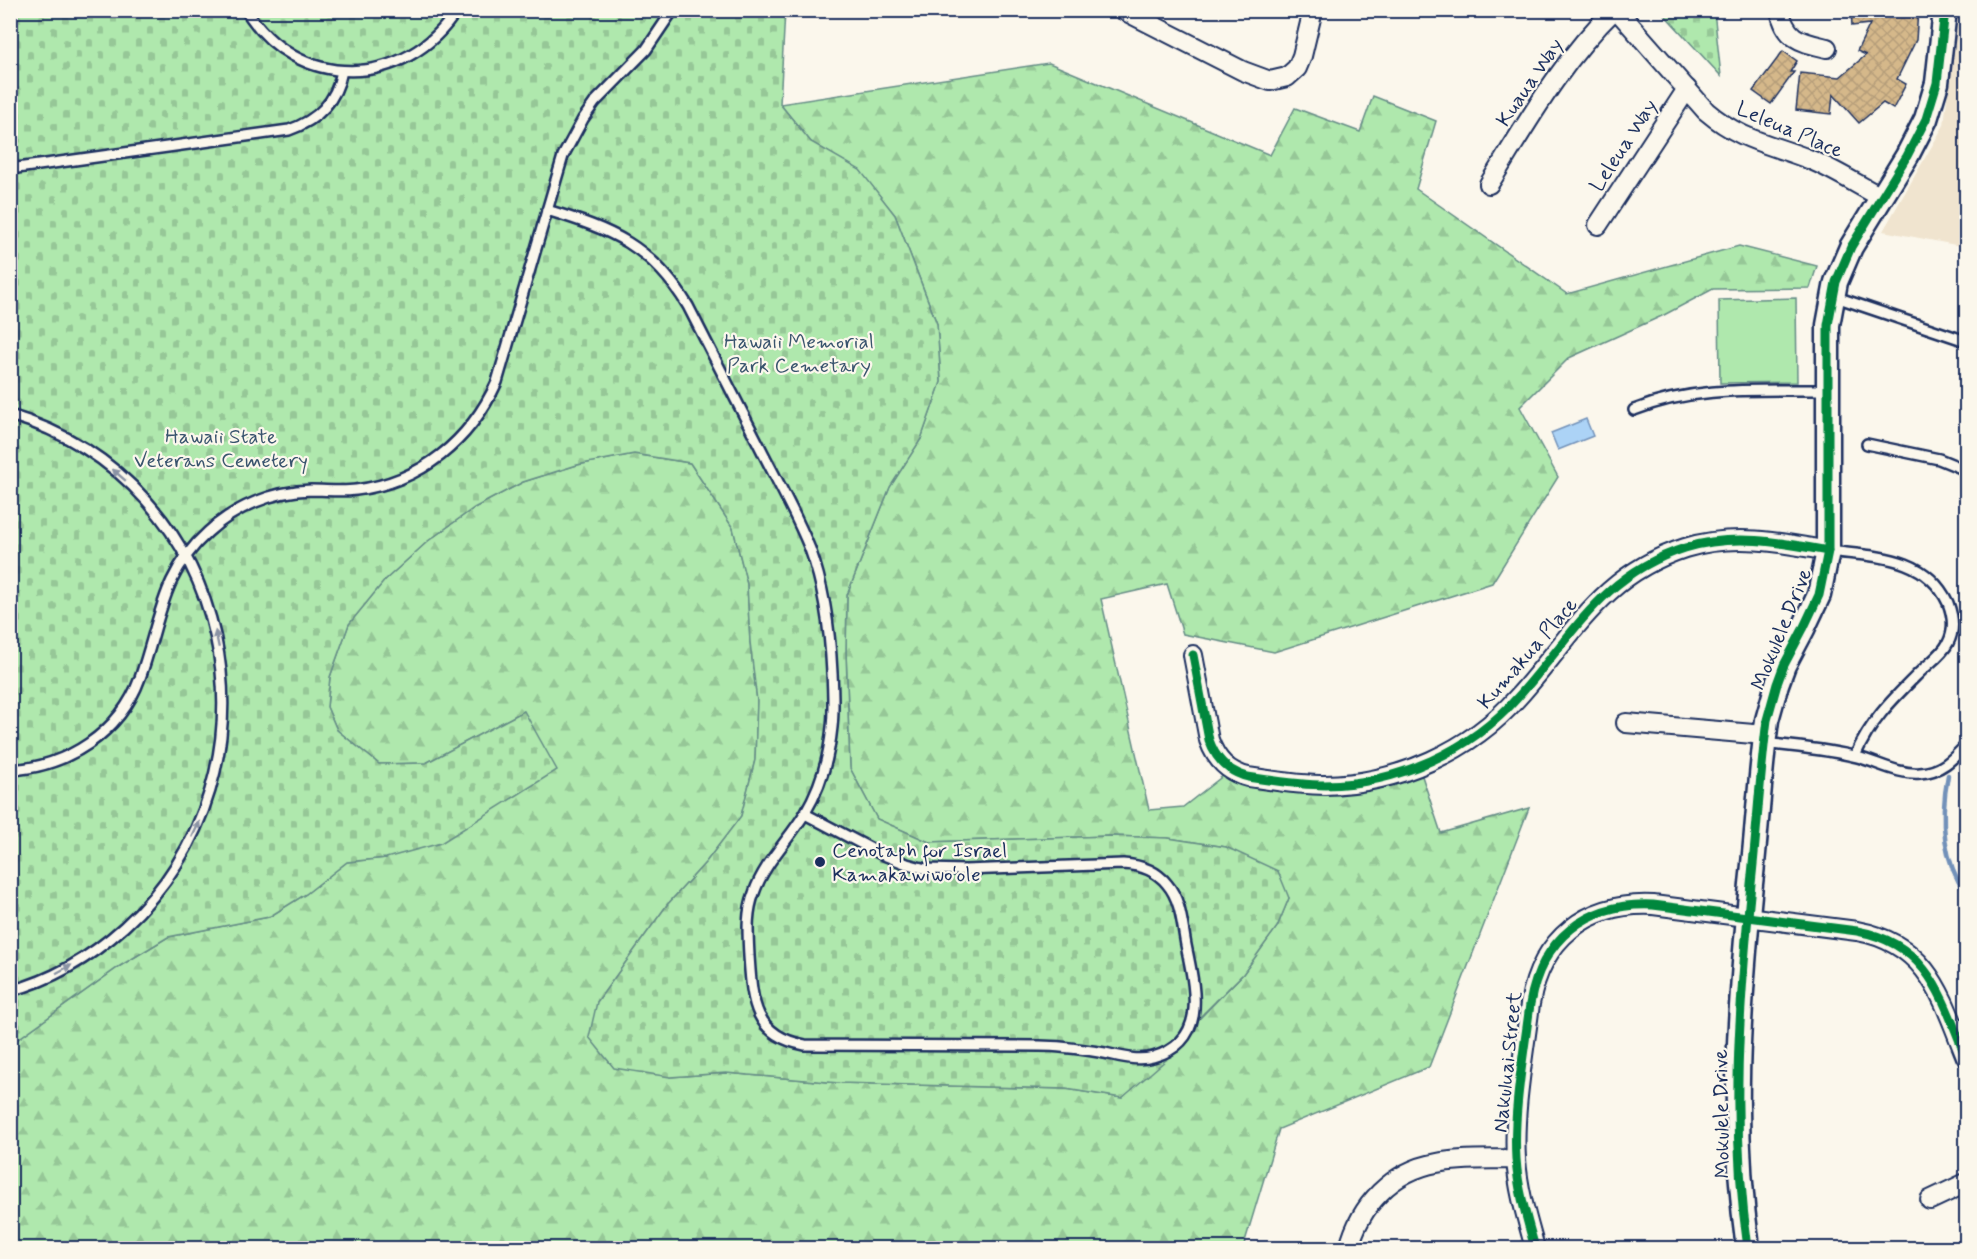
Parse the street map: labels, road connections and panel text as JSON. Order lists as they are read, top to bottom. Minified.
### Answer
{"streets":{"street":["Kuaua Way","Leleua Place","Leleua Way","Mokulele Drive","Kumakua Place","Nakuluai Street"]},"crossings":[["Kuaua Way","Leleua Place"],["Leleua Place","Leleua Way"],["Leleua Place","Mokulele Drive"],["Mokulele Drive","Kumakua Place"],["Mokulele Drive","Nakuluai Street"]],"parks":["Hawaii Memorial Park Cemetary","Hawaii State Veterans Cemetery"],"places":["Cenotaph for Israel Kamakawiwoʻole"]}
